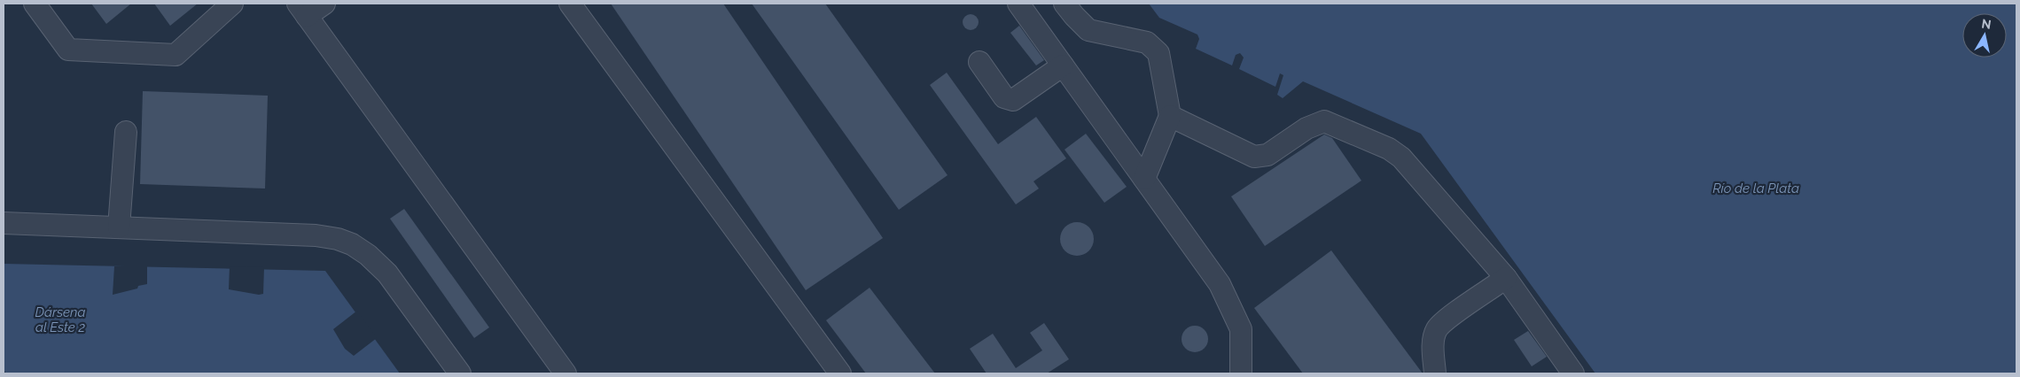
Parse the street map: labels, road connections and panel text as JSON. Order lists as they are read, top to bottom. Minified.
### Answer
{"water":["Río de la Plata","Dársena al Este 2"],"north":"top"}
